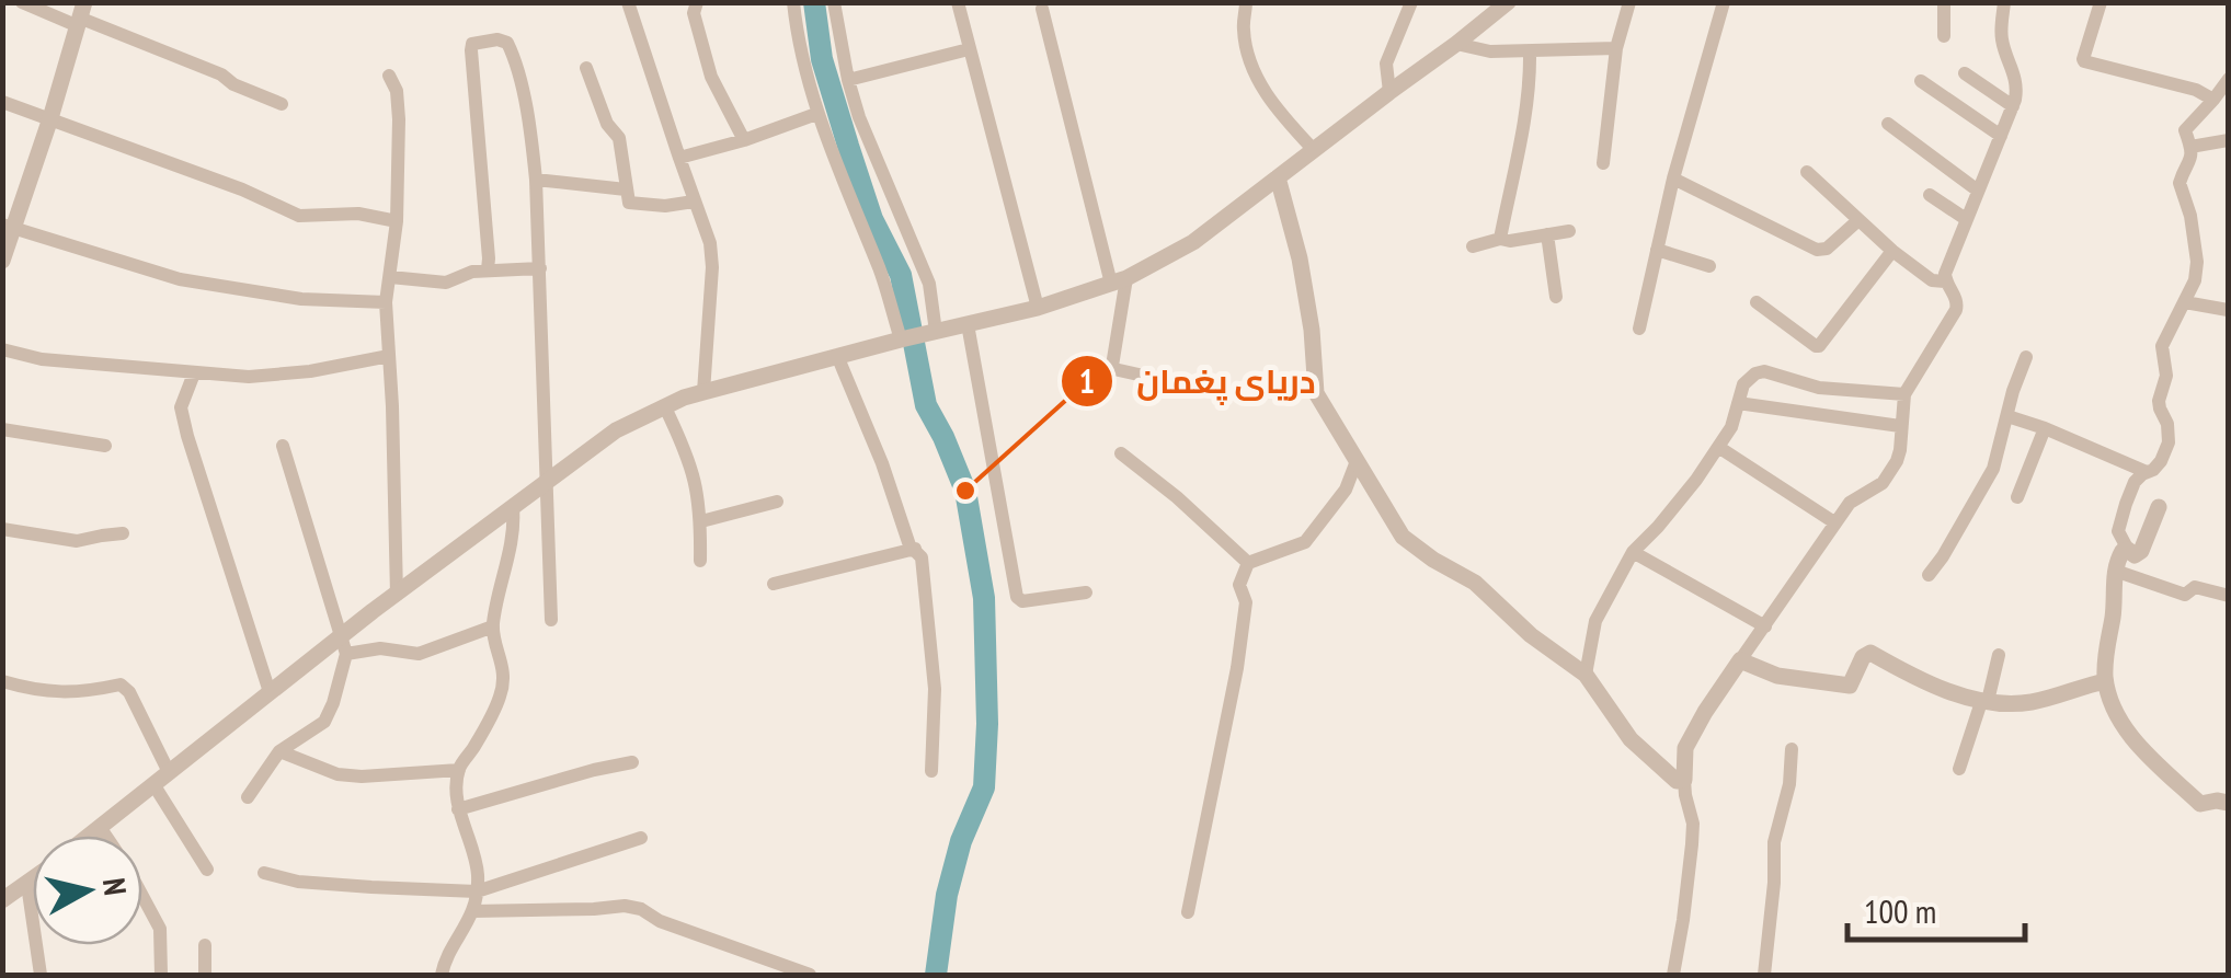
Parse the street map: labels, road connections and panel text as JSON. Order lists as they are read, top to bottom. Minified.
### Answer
{"places":["دریای پغمان"],"scale_bar":"100 m","north":"right"}
